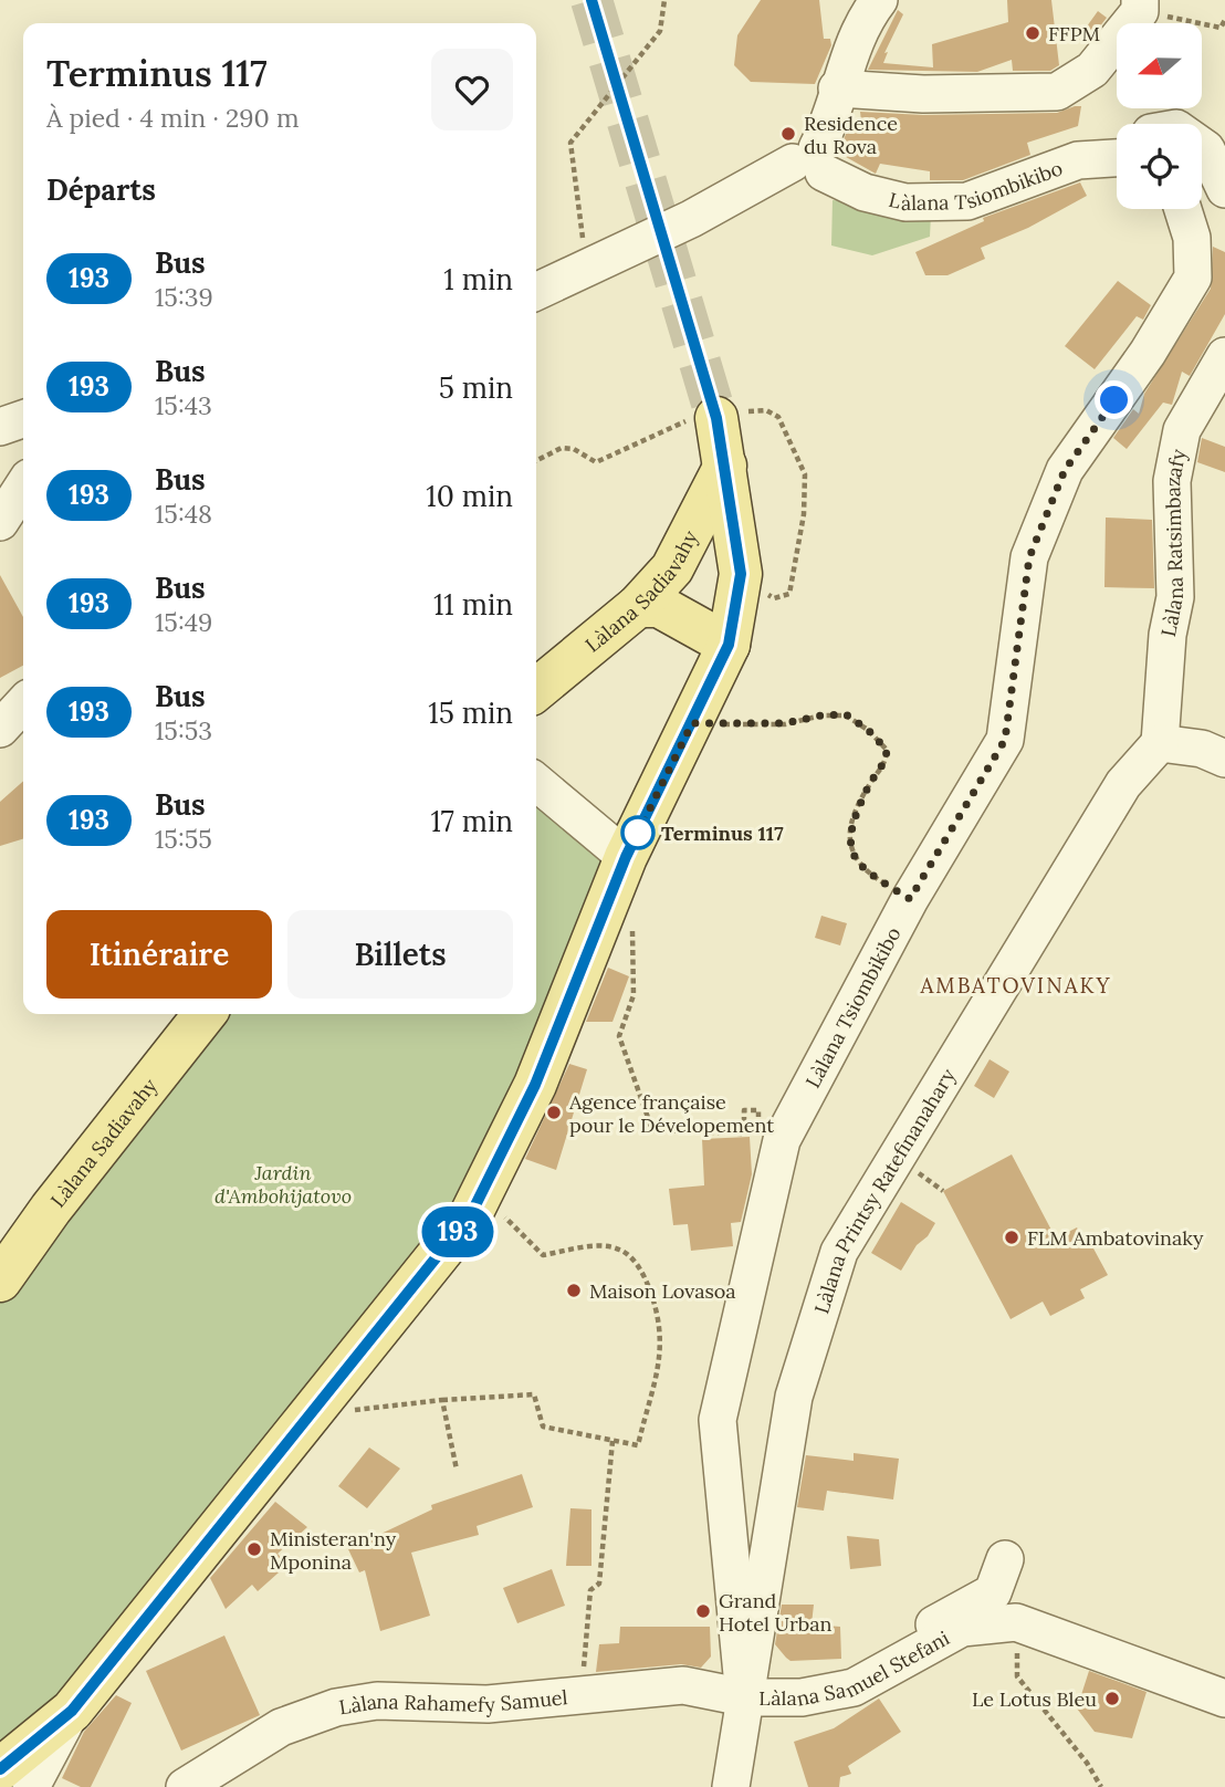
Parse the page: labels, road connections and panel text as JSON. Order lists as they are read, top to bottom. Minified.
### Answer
{"streets":{"main road":["Làlana Sadiavahy"],"street":["Làlana Tsiombikibo","Làlana Ratsimbazafy","Làlana Printsy Ratefinanahary","Làlana Samuel Stefani","Làlana Rahamefy Samuel"]},"crossings":[["Làlana Tsiombikibo","Làlana Printsy Ratefinanahary"],["Làlana Tsiombikibo","Làlana Samuel Stefani"],["Làlana Tsiombikibo","Làlana Rahamefy Samuel"],["Làlana Ratsimbazafy","Làlana Printsy Ratefinanahary"],["Làlana Printsy Ratefinanahary","Làlana Samuel Stefani"],["Làlana Printsy Ratefinanahary","Làlana Rahamefy Samuel"],["Làlana Samuel Stefani","Làlana Rahamefy Samuel"]],"districts":["AMBATOVINAKY"],"parks":["Jardin d'Ambohijatovo"],"places":["FFPM","Residence du Rova","Terminus 117","Agence française pour le Dévelopement","FLM Ambatovinaky","Maison Lovasoa","Ministeran'ny Mponina","Grand Hotel Urban","Le Lotus Bleu"],"lines":["bus line 193"],"north":"left","page":{"on_map":"193","heading":[["Terminus 117","À pied · 4 min · 290 m"],"Départs"],"list":[{"mark":"193","name":"Bus","note":"15:39","value":"1 min"},{"mark":"193","name":"Bus","note":"15:43","value":"5 min"},{"mark":"193","name":"Bus","note":"15:48","value":"10 min"},{"mark":"193","name":"Bus","note":"15:49","value":"11 min"},{"mark":"193","name":"Bus","note":"15:53","value":"15 min"},{"mark":"193","name":"Bus","note":"15:55","value":"17 min"}],"buttons":["Itinéraire","Billets"]}}
